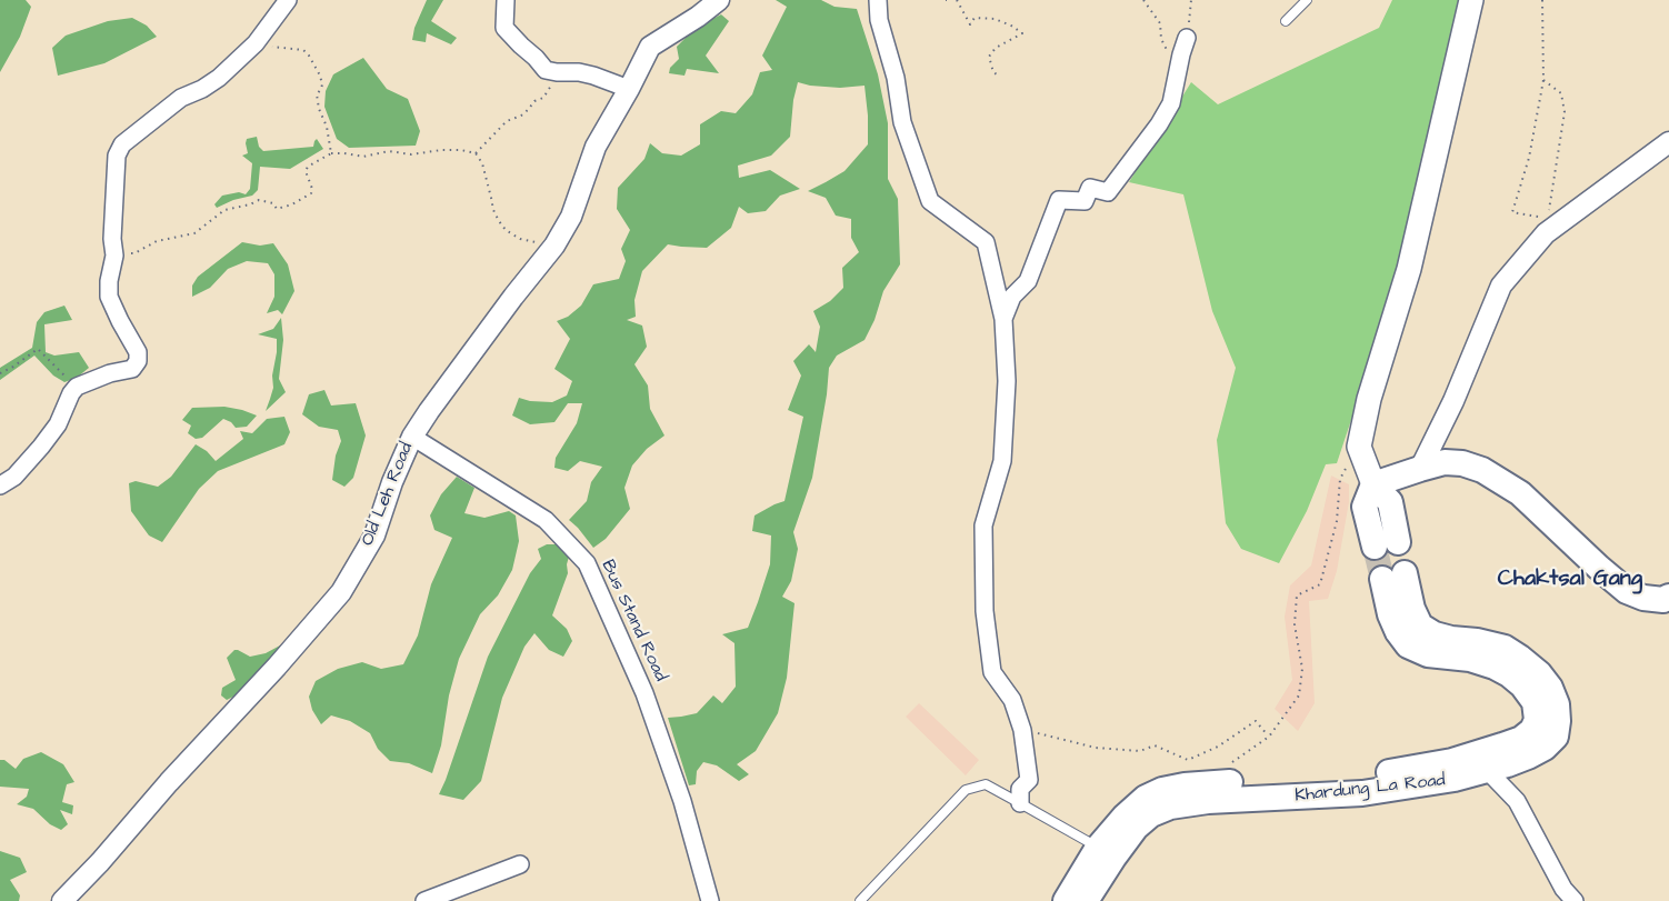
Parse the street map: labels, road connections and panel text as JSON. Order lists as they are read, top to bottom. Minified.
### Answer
{"streets":{"main road":["Khardung La Road"],"street":["Old Leh Road","Bus Stand Road"]},"crossings":[["Old Leh Road","Bus Stand Road"]],"districts":["Chaktsal Gang"]}
